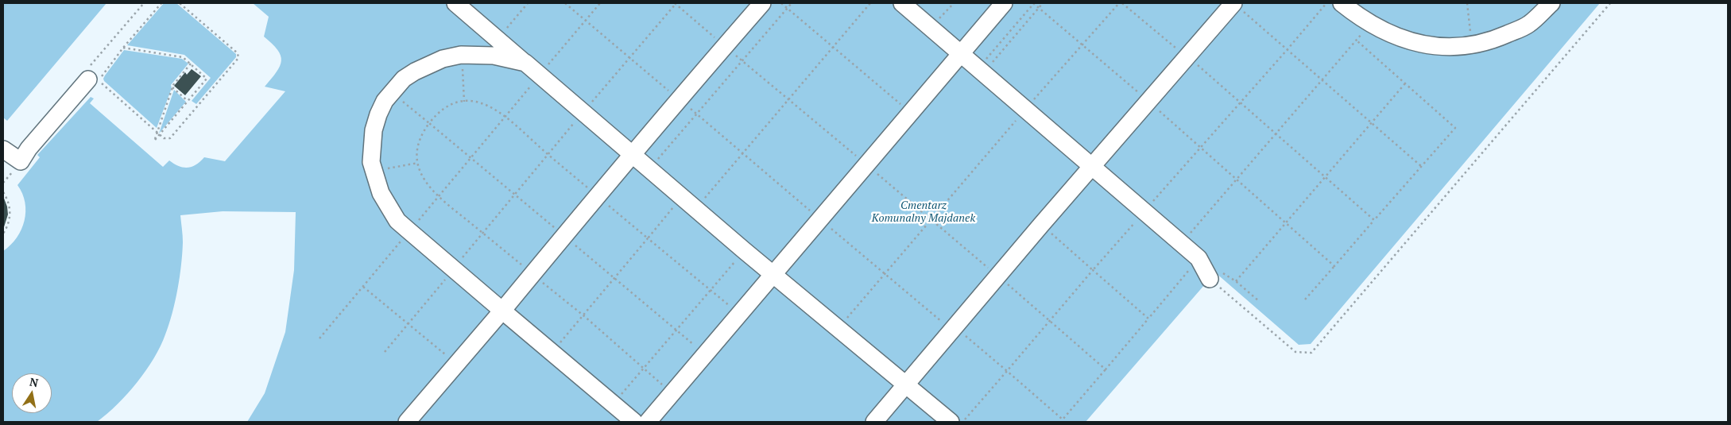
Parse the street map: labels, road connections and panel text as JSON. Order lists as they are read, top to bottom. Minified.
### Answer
{"parks":["Cmentarz Komunalny Majdanek"],"north":"top"}
